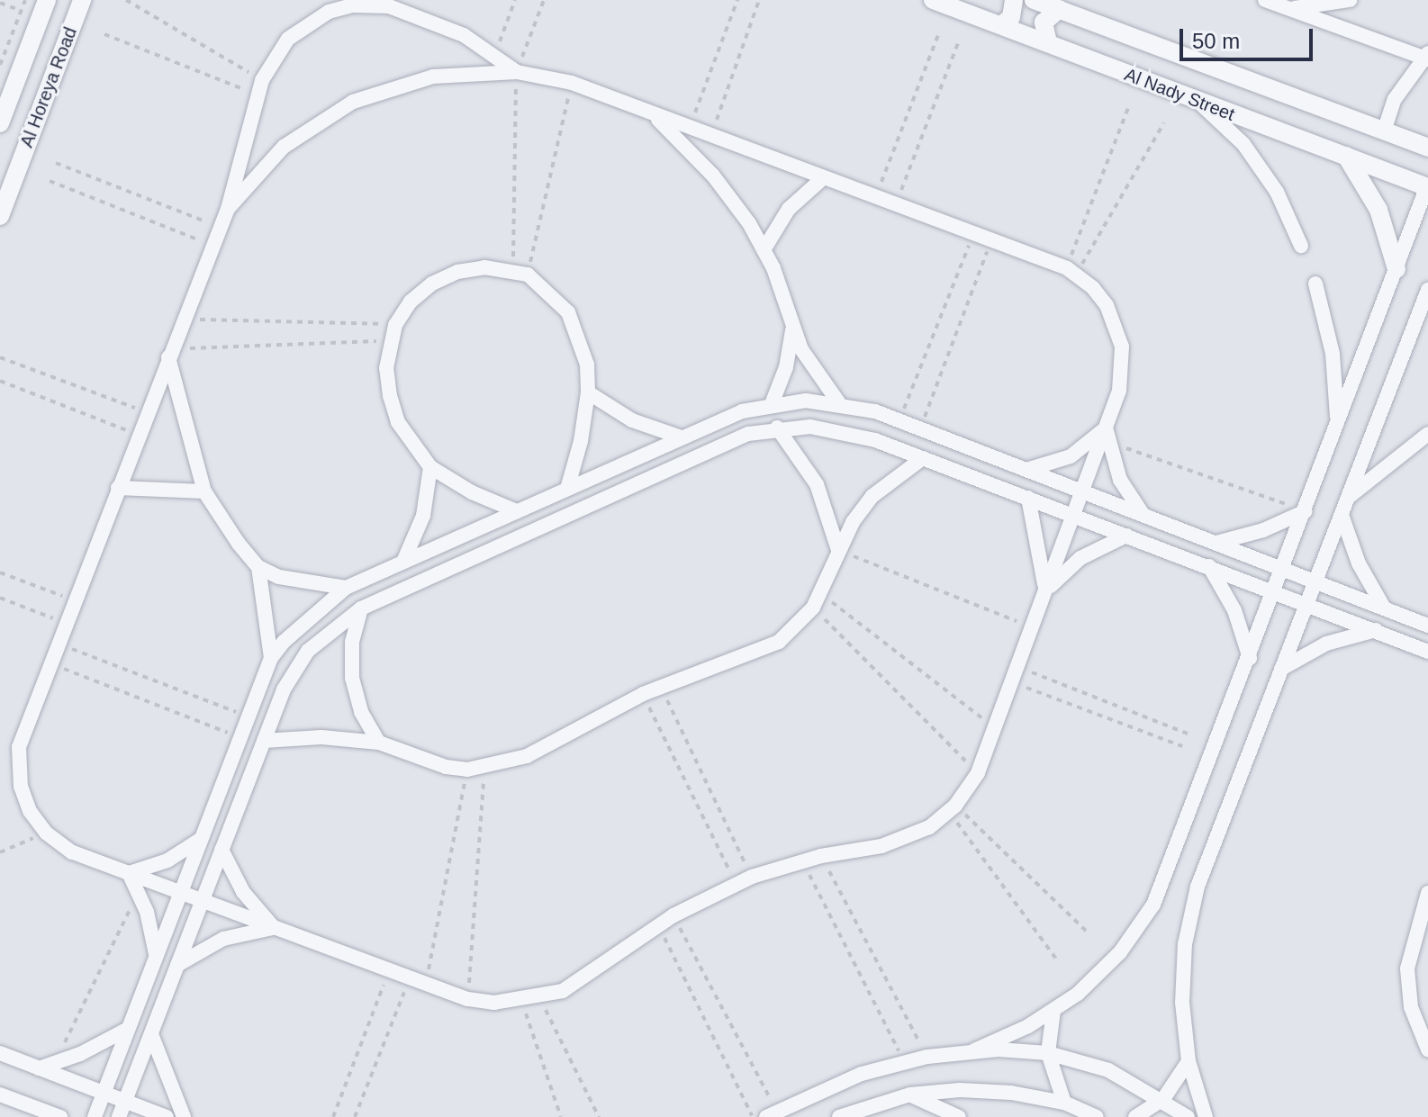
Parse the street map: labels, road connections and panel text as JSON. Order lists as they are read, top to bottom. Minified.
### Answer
{"streets":{"street":["Al Horeya Road","Al Nady Street"]},"scale_bar":"50 m"}
